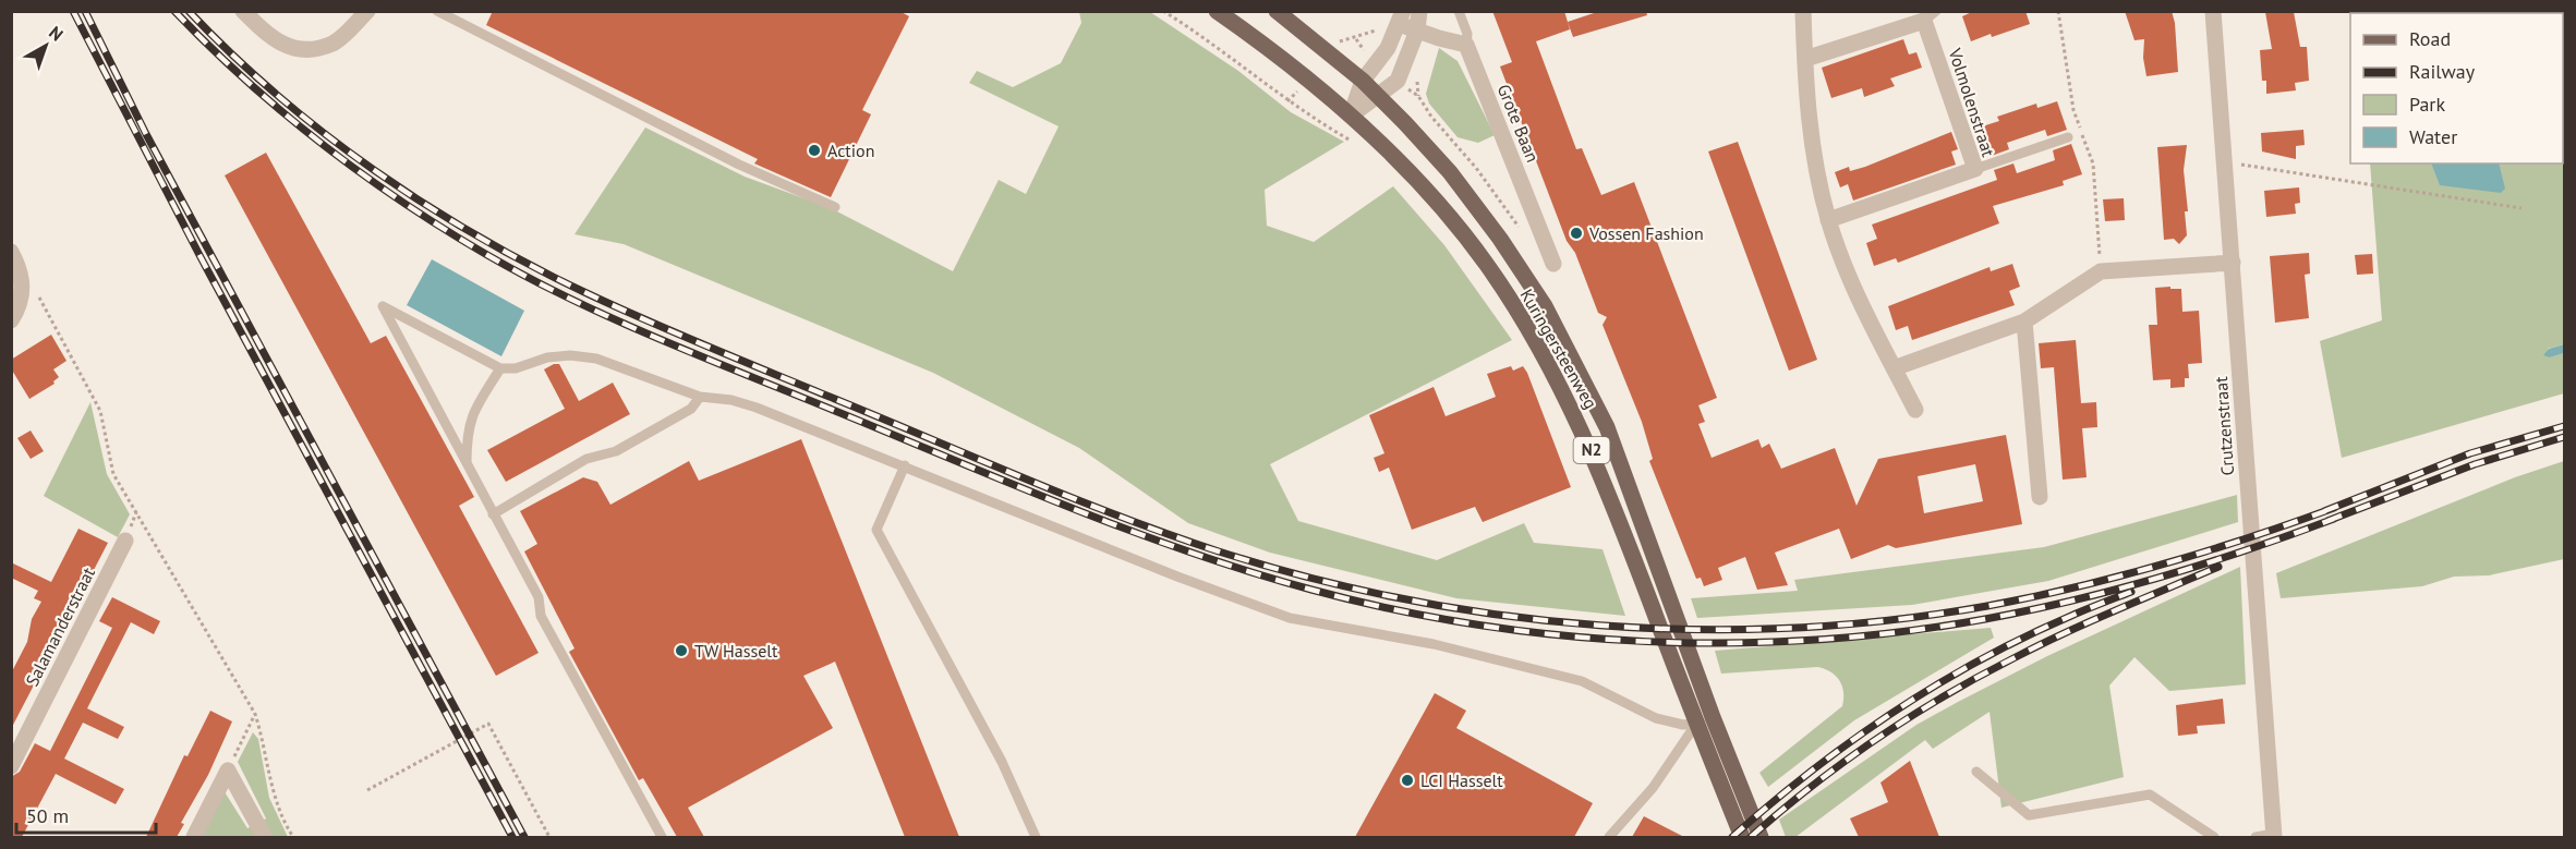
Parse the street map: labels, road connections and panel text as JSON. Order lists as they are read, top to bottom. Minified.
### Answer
{"streets":{"main road":["Kuringersteenweg","N2"],"street":["Volmolenstraat","Grote Baan","Crutzenstraat","Salamanderstraat"]},"places":["Action","Vossen Fashion","TW Hasselt","LCI Hasselt"],"legend":["Road","Railway","Park","Water"],"scale_bar":"50 m","north":"top right"}
